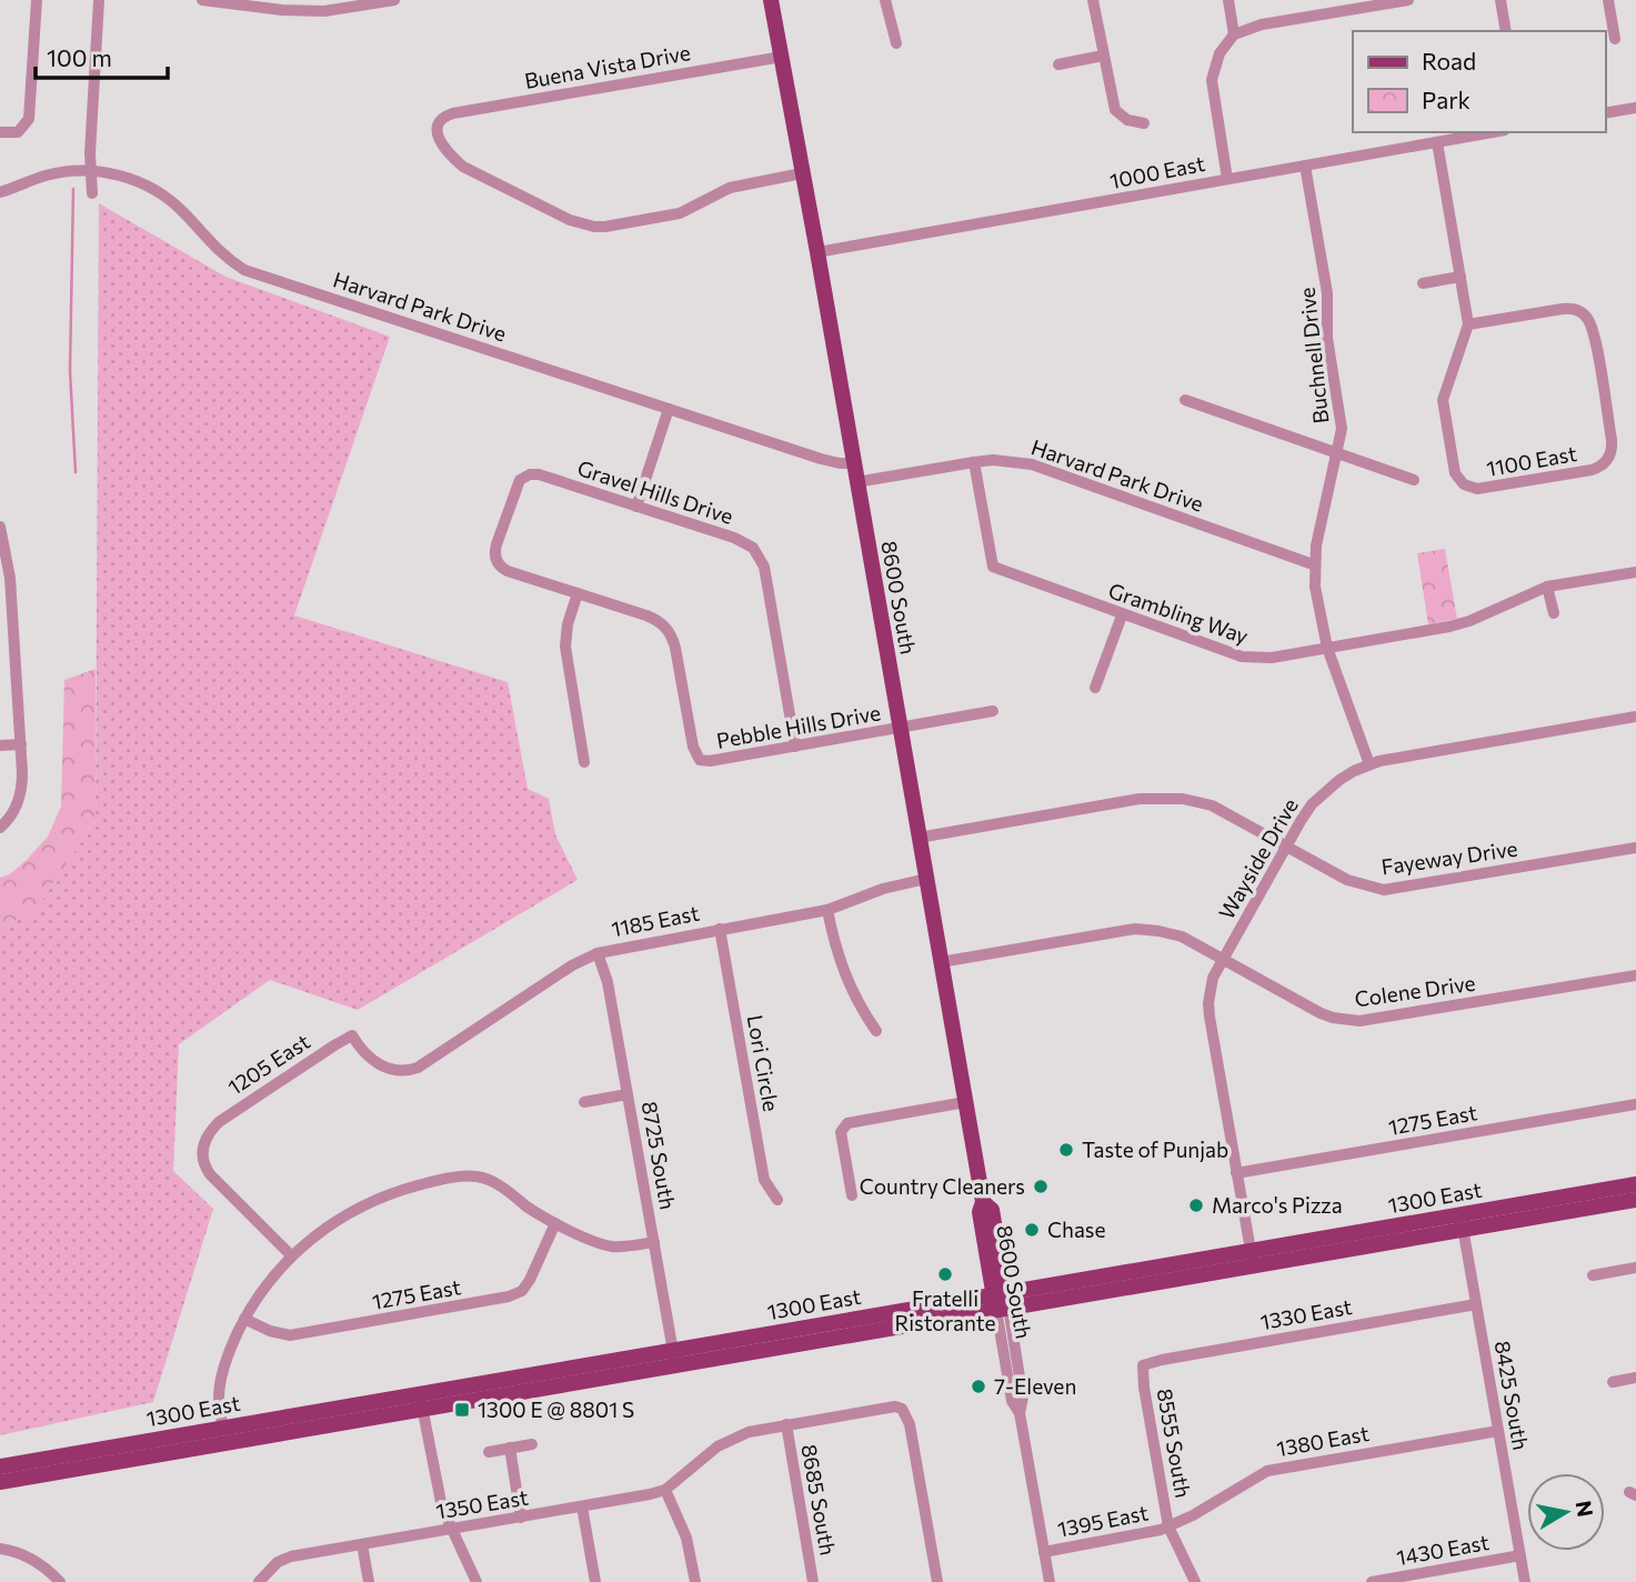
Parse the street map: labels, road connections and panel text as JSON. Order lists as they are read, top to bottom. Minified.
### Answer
{"streets":{"main road":["8600 South","1300 East"],"street":["Buena Vista Drive","1000 East","Harvard Park Drive","Buchnell Drive","1100 East","Gravel Hills Drive","Grambling Way","Pebble Hills Drive","Fayeway Drive","Wayside Drive","1185 East","Colene Drive","Lori Circle","1205 East","1275 East","8725 South","1330 East","8425 South","1380 East","8555 South","8685 South","1350 East","1395 East","1430 East"]},"crossings":[["Buena Vista Drive","8600 South"],["1000 East","Buchnell Drive"],["1000 East","8600 South"],["Harvard Park Drive","Buchnell Drive"],["Harvard Park Drive","8600 South"],["Harvard Park Drive","Grambling Way"],["Buchnell Drive","Grambling Way"],["Buchnell Drive","Wayside Drive"],["Gravel Hills Drive","Pebble Hills Drive"],["8600 South","Pebble Hills Drive"],["8600 South","Fayeway Drive"],["8600 South","1185 East"],["8600 South","Colene Drive"],["8600 South","1300 East"],["8600 South","1395 East"],["Fayeway Drive","Wayside Drive"],["Wayside Drive","Colene Drive"],["Wayside Drive","1275 East"],["Wayside Drive","1300 East"],["1185 East","Lori Circle"],["1185 East","1205 East"],["1185 East","8725 South"],["8725 South","1300 East"],["1300 East","8425 South"],["1330 East","8425 South"],["1330 East","8555 South"],["8425 South","1380 East"],["8425 South","1430 East"],["1380 East","8555 South"],["1380 East","1395 East"],["8555 South","1395 East"]],"places":{"other":["Taste of Punjab","Country Cleaners","Marco's Pizza","Chase","Fratelli Ristorante","7-Eleven"],"transit":["1300 E @ 8801 S"]},"legend":["Road","Park"],"scale_bar":"100 m","north":"right"}
